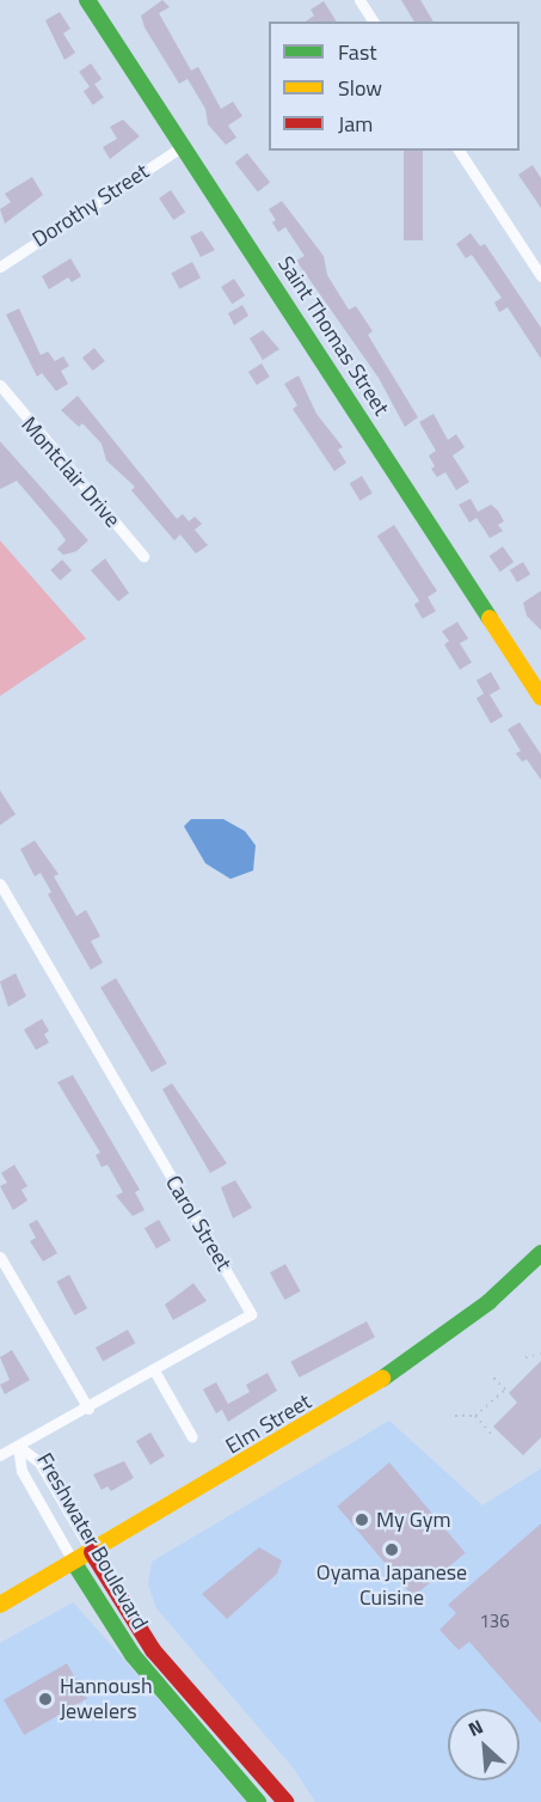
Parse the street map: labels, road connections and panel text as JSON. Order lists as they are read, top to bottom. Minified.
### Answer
{"streets":{"street":["Dorothy Street","Saint Thomas Street","Montclair Drive","Carol Street","Elm Street","Freshwater Boulevard"]},"crossings":[["Dorothy Street","Saint Thomas Street"],["Carol Street","Freshwater Boulevard"],["Elm Street","Freshwater Boulevard"]],"places":["My Gym","Oyama Japanese Cuisine","Hannoush Jewelers"],"house_numbers":["136"],"legend":["Fast","Slow","Jam"],"north":"top left"}
